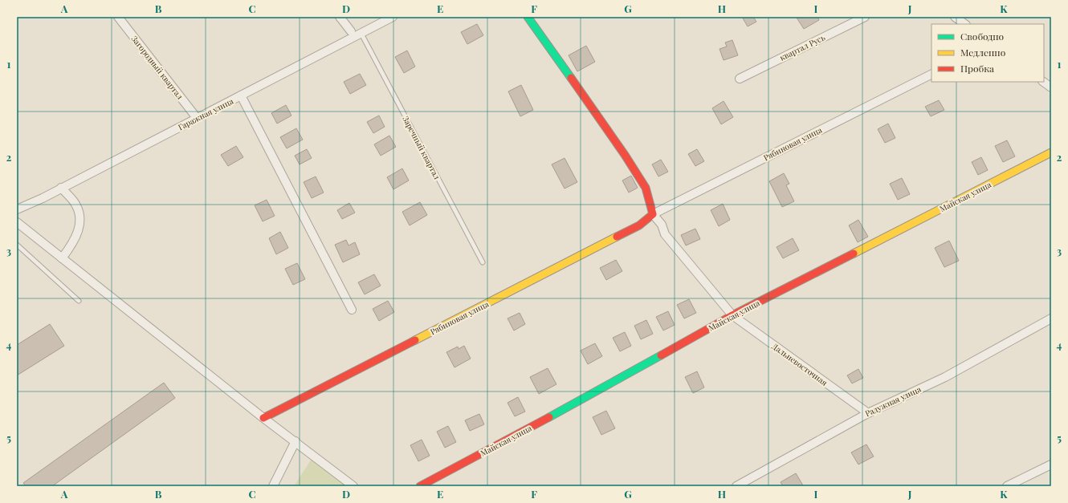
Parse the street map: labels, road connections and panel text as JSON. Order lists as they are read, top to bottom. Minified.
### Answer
{"streets":{"street":["квартал Русь","Загородный квартал","Гаражная улица","Рябиновая улица","Майская улица","Дальневосточная","Радужная улица"],"lane":["Заречный квартал"]},"crossings":[["Загородный квартал","Гаражная улица"],["Гаражная улица","Заречный квартал"],["Майская улица","Дальневосточная"],["Дальневосточная","Радужная улица"]],"legend":["Свободно","Медленно","Пробка"],"grid":{"columns":["A","B","C","D","E","F","G","H","I","J","K"],"rows":["1","2","3","4","5"]}}
